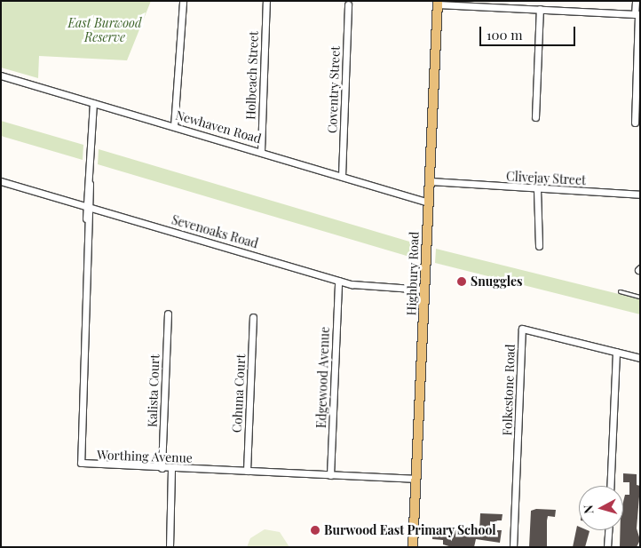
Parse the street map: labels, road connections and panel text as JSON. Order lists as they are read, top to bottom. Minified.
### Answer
{"streets":{"main road":["Highbury Road"],"street":["Holbeach Street","Coventry Street","Newhaven Road","Clivejay Street","Sevenoaks Road","Edgewood Avenue","Folkestone Road","Kalista Court","Cohuna Court","Worthing Avenue"]},"crossings":[["Holbeach Street","Newhaven Road"],["Coventry Street","Newhaven Road"],["Newhaven Road","Highbury Road"],["Newhaven Road","Worthing Avenue"],["Clivejay Street","Highbury Road"],["Sevenoaks Road","Highbury Road"],["Sevenoaks Road","Edgewood Avenue"],["Sevenoaks Road","Worthing Avenue"],["Highbury Road","Worthing Avenue"],["Edgewood Avenue","Worthing Avenue"],["Kalista Court","Worthing Avenue"],["Cohuna Court","Worthing Avenue"]],"parks":["East Burwood Reserve"],"places":["Snuggles","Burwood East Primary School"],"scale_bar":"100 m","north":"left"}
